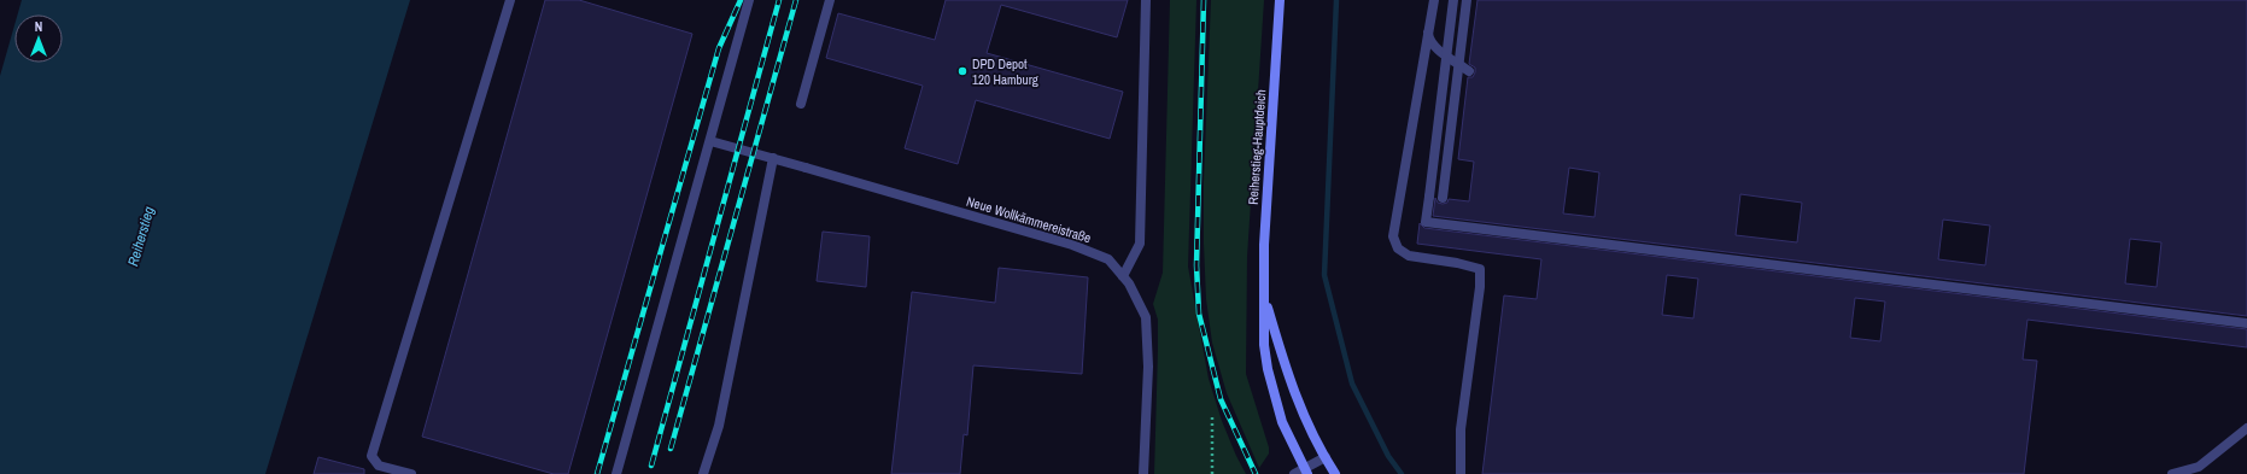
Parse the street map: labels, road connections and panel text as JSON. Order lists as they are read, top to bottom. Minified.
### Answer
{"streets":{"main road":["Reiherstieg-Hauptdeich"],"street":["Neue Wollkämmereistraße"]},"water":["Reiherstieg"],"places":["DPD Depot 120 Hamburg"],"north":"top"}
